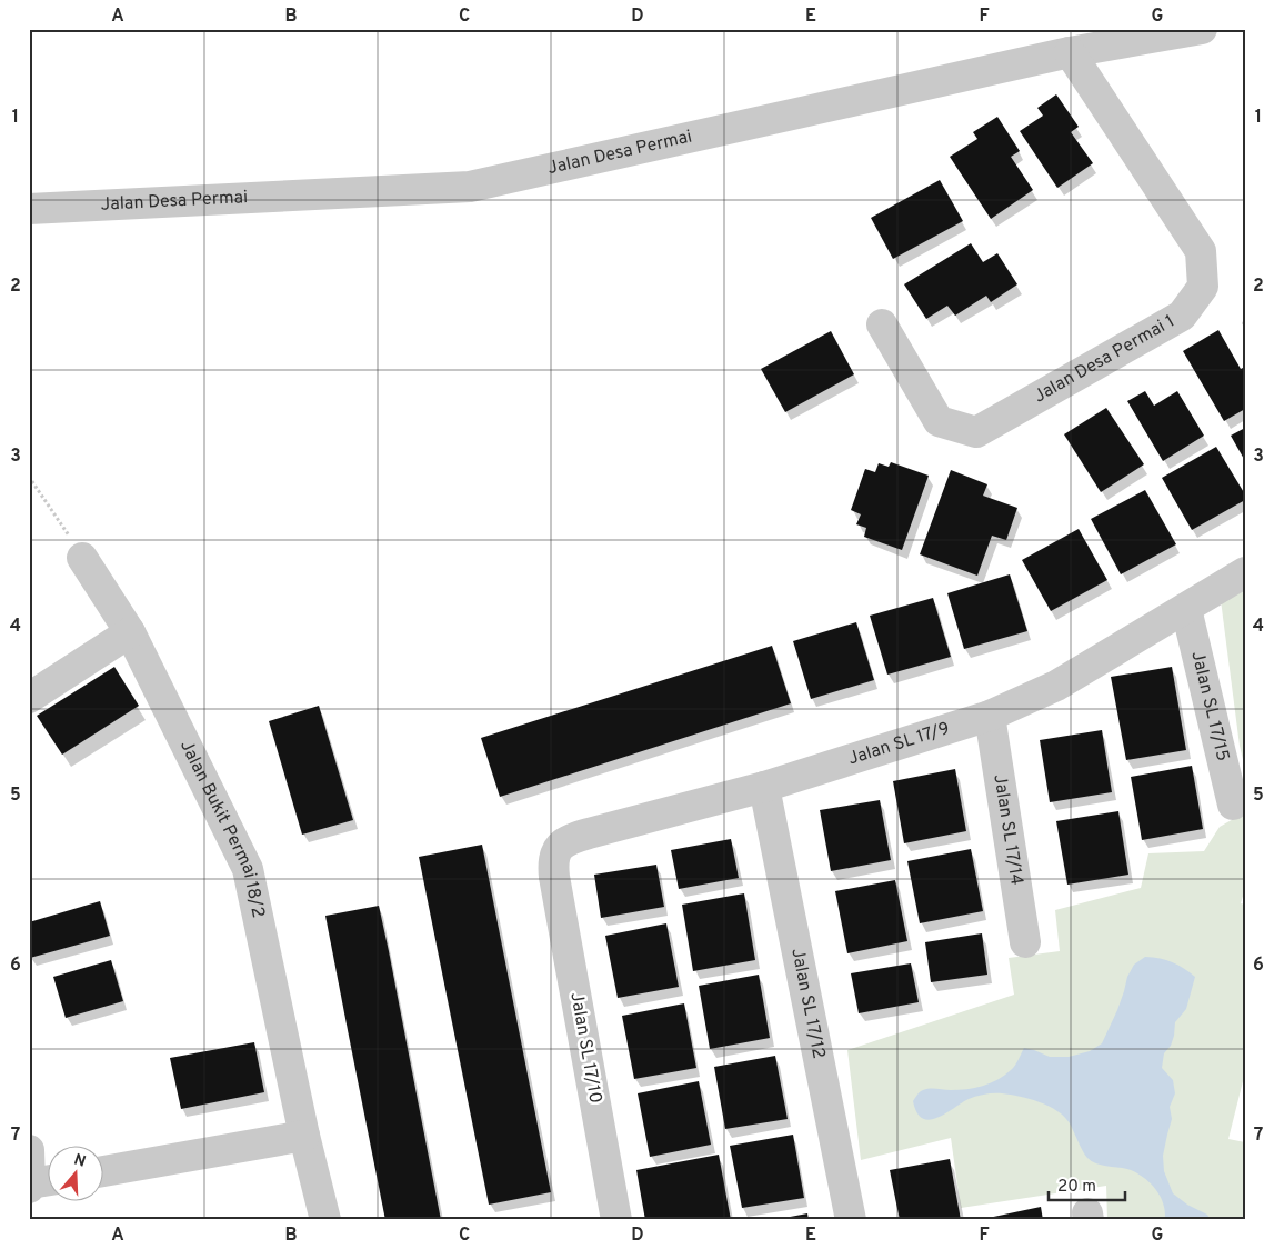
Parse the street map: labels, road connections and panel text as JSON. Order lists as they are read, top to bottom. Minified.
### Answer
{"streets":{"street":["Jalan Desa Permai","Jalan Desa Permai 1","Jalan SL 17/15","Jalan SL 17/9","Jalan SL 17/14","Jalan Bukit Permai 18/2","Jalan SL 17/12","Jalan SL 17/10"]},"crossings":[["Jalan Desa Permai","Jalan Desa Permai 1"],["Jalan SL 17/15","Jalan SL 17/9"],["Jalan SL 17/9","Jalan SL 17/14"],["Jalan SL 17/9","Jalan SL 17/12"],["Jalan SL 17/9","Jalan SL 17/10"]],"scale_bar":"20 m","north":"top","grid":{"columns":["A","B","C","D","E","F","G"],"rows":["1","2","3","4","5","6","7"]}}
